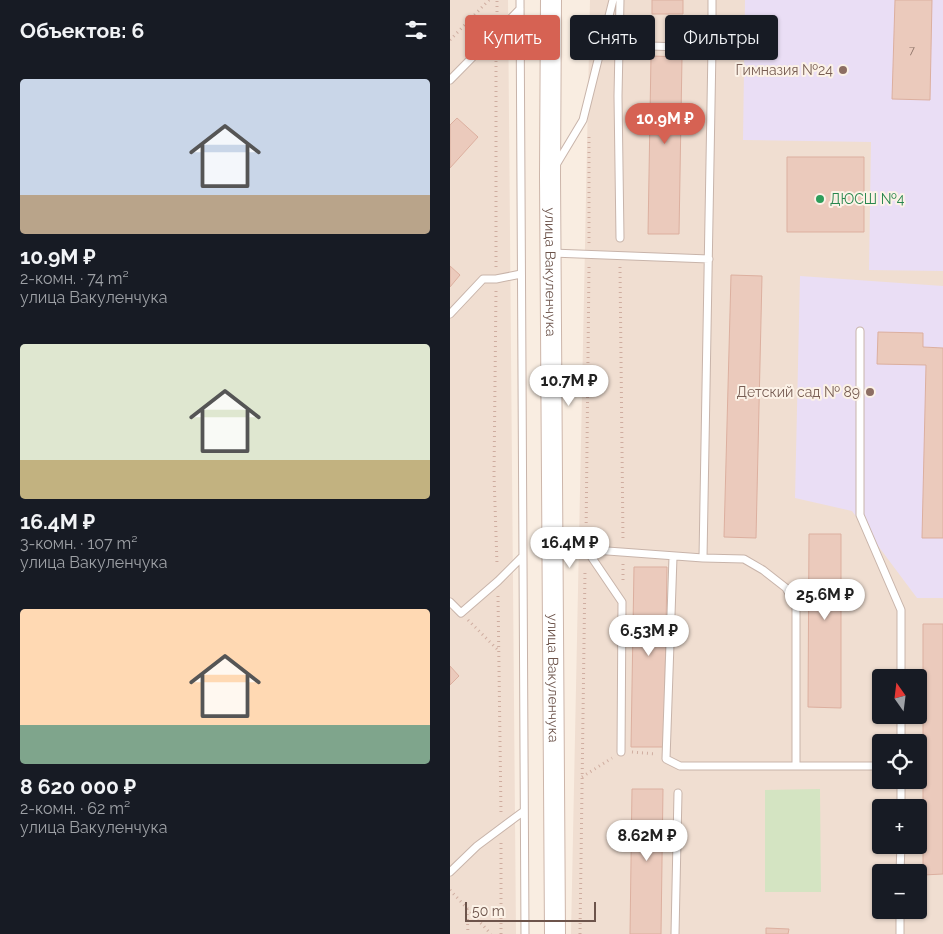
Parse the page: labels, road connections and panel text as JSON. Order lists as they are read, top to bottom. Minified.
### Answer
{"streets":{"main road":["улица Вакуленчука"]},"places":["Гимназия №24","ДЮСШ №4","Детский сад № 89"],"house_numbers":["7"],"scale_bar":"50 m","north":"top","page":{"heading":"Объектов: 6","chip":["Купить","Снять","Фильтры"],"list":[{"name":"10.9M ₽","note":"2-комн. · 74 m² · улица Вакуленчука"},{"name":"16.4M ₽","note":"3-комн. · 107 m² · улица Вакуленчука"},{"name":"8 620 000 ₽","note":"2-комн. · 62 m² · улица Вакуленчука"}],"price":["10.9M ₽","10.7M ₽","16.4M ₽","25.6M ₽","6.53M ₽","8.62M ₽"],"map_buttons":["+","−"],"scale":"50 m"}}
